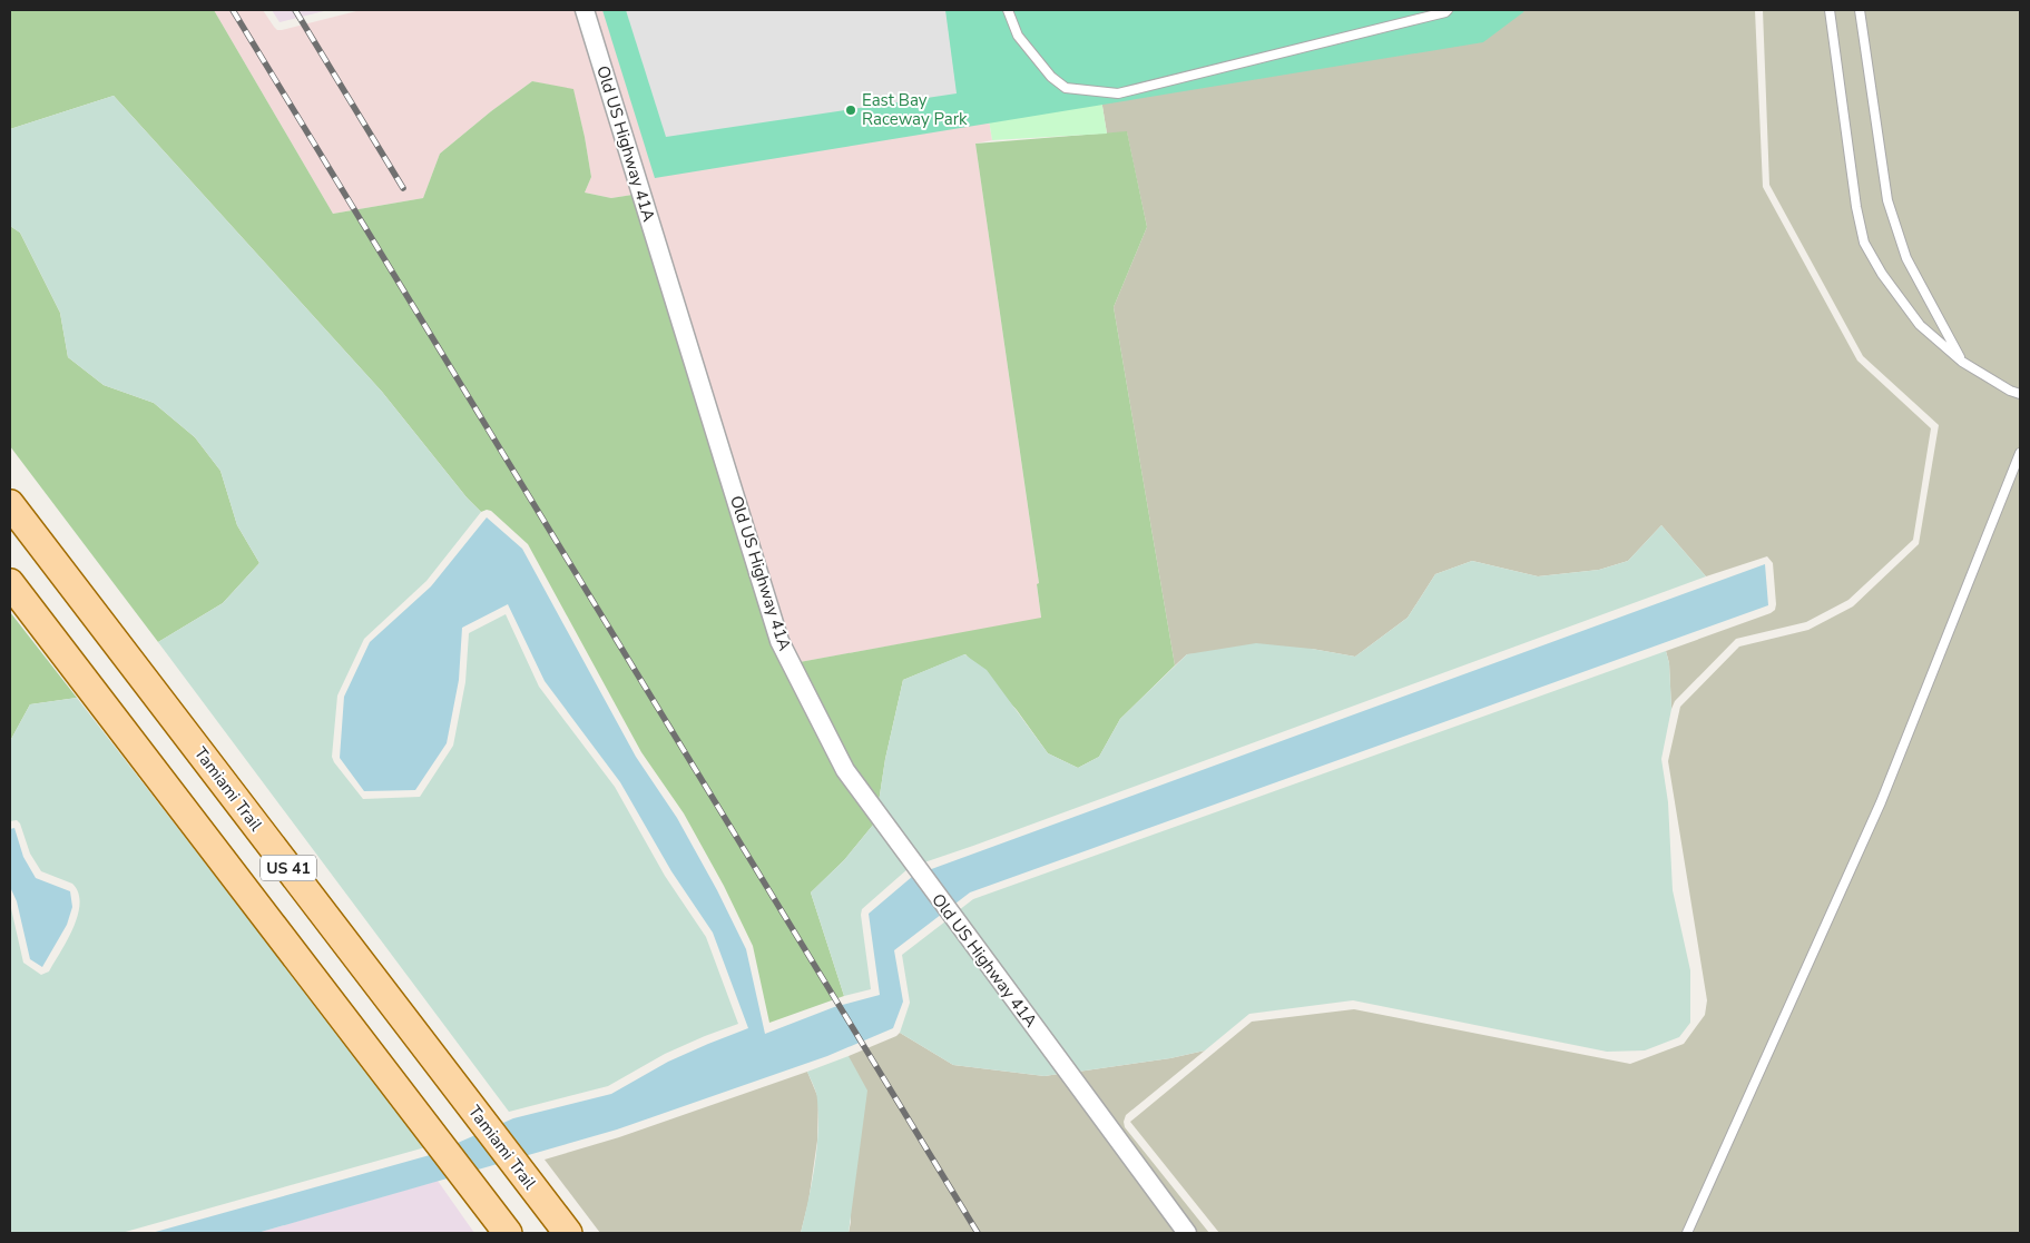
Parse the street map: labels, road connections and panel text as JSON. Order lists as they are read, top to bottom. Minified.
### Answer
{"streets":{"main road":["Tamiami Trail","US 41"],"street":["Old US Highway 41A"]},"places":["East Bay Raceway Park"]}
